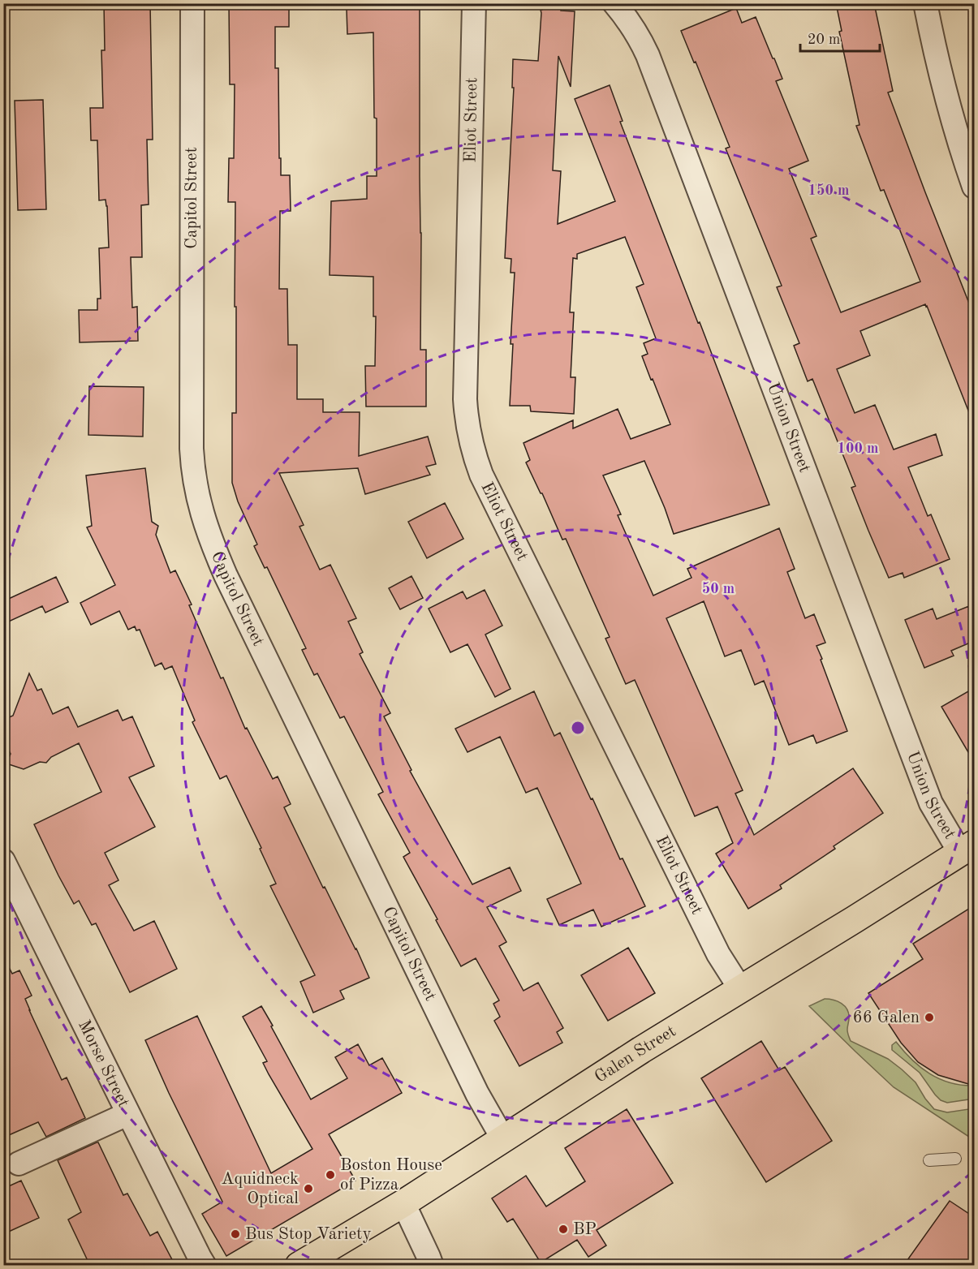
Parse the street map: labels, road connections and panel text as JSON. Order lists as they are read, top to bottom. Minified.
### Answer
{"streets":{"main road":["Galen Street"],"street":["Eliot Street","Capitol Street","Union Street","Morse Street"]},"crossings":[["Eliot Street","Galen Street"],["Capitol Street","Galen Street"],["Union Street","Galen Street"]],"places":["66 Galen","Boston House of Pizza","Aquidneck Optical","BP","Bus Stop Variety"],"scale_bar":"20 m","rings":["150 m","100 m","50 m"]}
